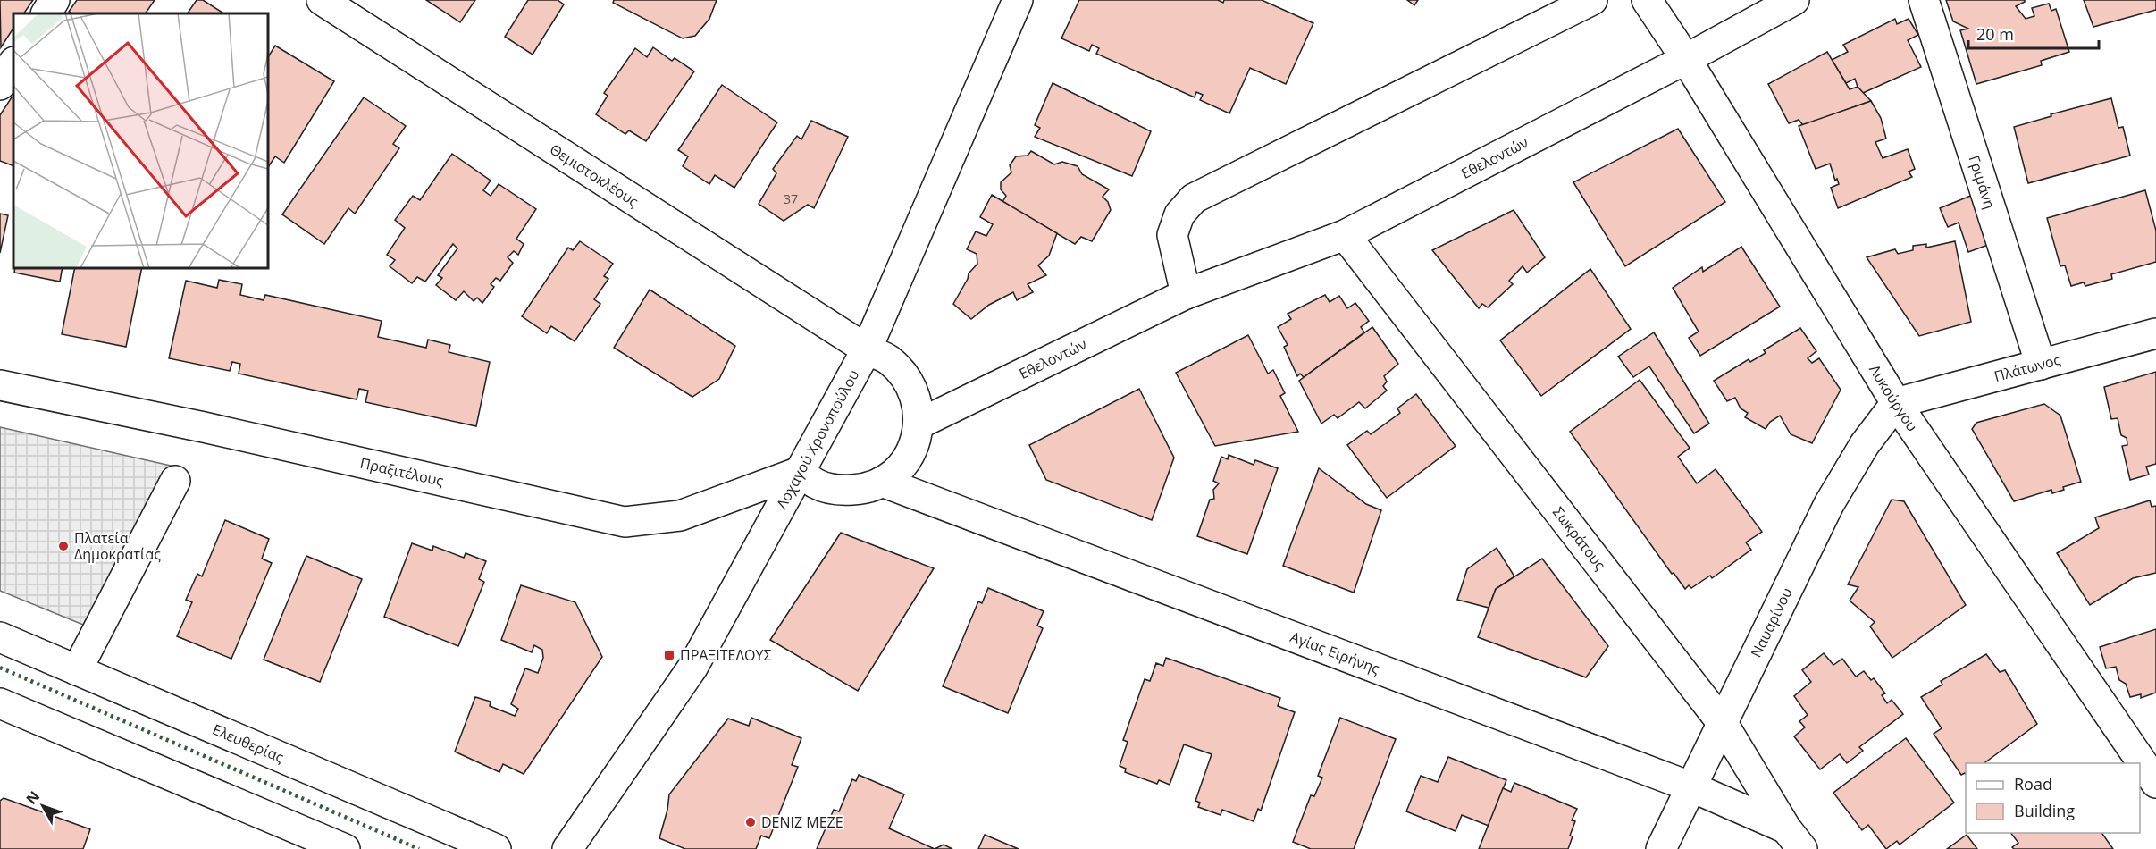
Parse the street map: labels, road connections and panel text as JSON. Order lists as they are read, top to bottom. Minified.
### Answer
{"streets":{"street":["Εθελοντών","Θεμιστοκλέους","Γριμάνη","Πλάτωνος","Λυκούργου","Λοχαγού Χρονοπούλου","Πραξιτέλους","Σωκράτους","Ναυαρίνου","Αγίας Ειρήνης","Ελευθερίας"]},"crossings":[["Εθελοντών","Θεμιστοκλέους"],["Εθελοντών","Λυκούργου"],["Εθελοντών","Σωκράτους"],["Θεμιστοκλέους","Λοχαγού Χρονοπούλου"],["Γριμάνη","Πλάτωνος"],["Πλάτωνος","Λυκούργου"],["Πλάτωνος","Ναυαρίνου"],["Λυκούργου","Ναυαρίνου"],["Λοχαγού Χρονοπούλου","Πραξιτέλους"],["Σωκράτους","Ναυαρίνου"],["Σωκράτους","Αγίας Ειρήνης"],["Ναυαρίνου","Αγίας Ειρήνης"]],"places":{"other":["Πλατεία Δημοκρατίας","DENIZ MEZE"],"transit":["ΠΡΑΞΙΤΕΛΟΥΣ"]},"house_numbers":["37"],"legend":["Road","Building"],"scale_bar":"20 m","north":"top left"}
